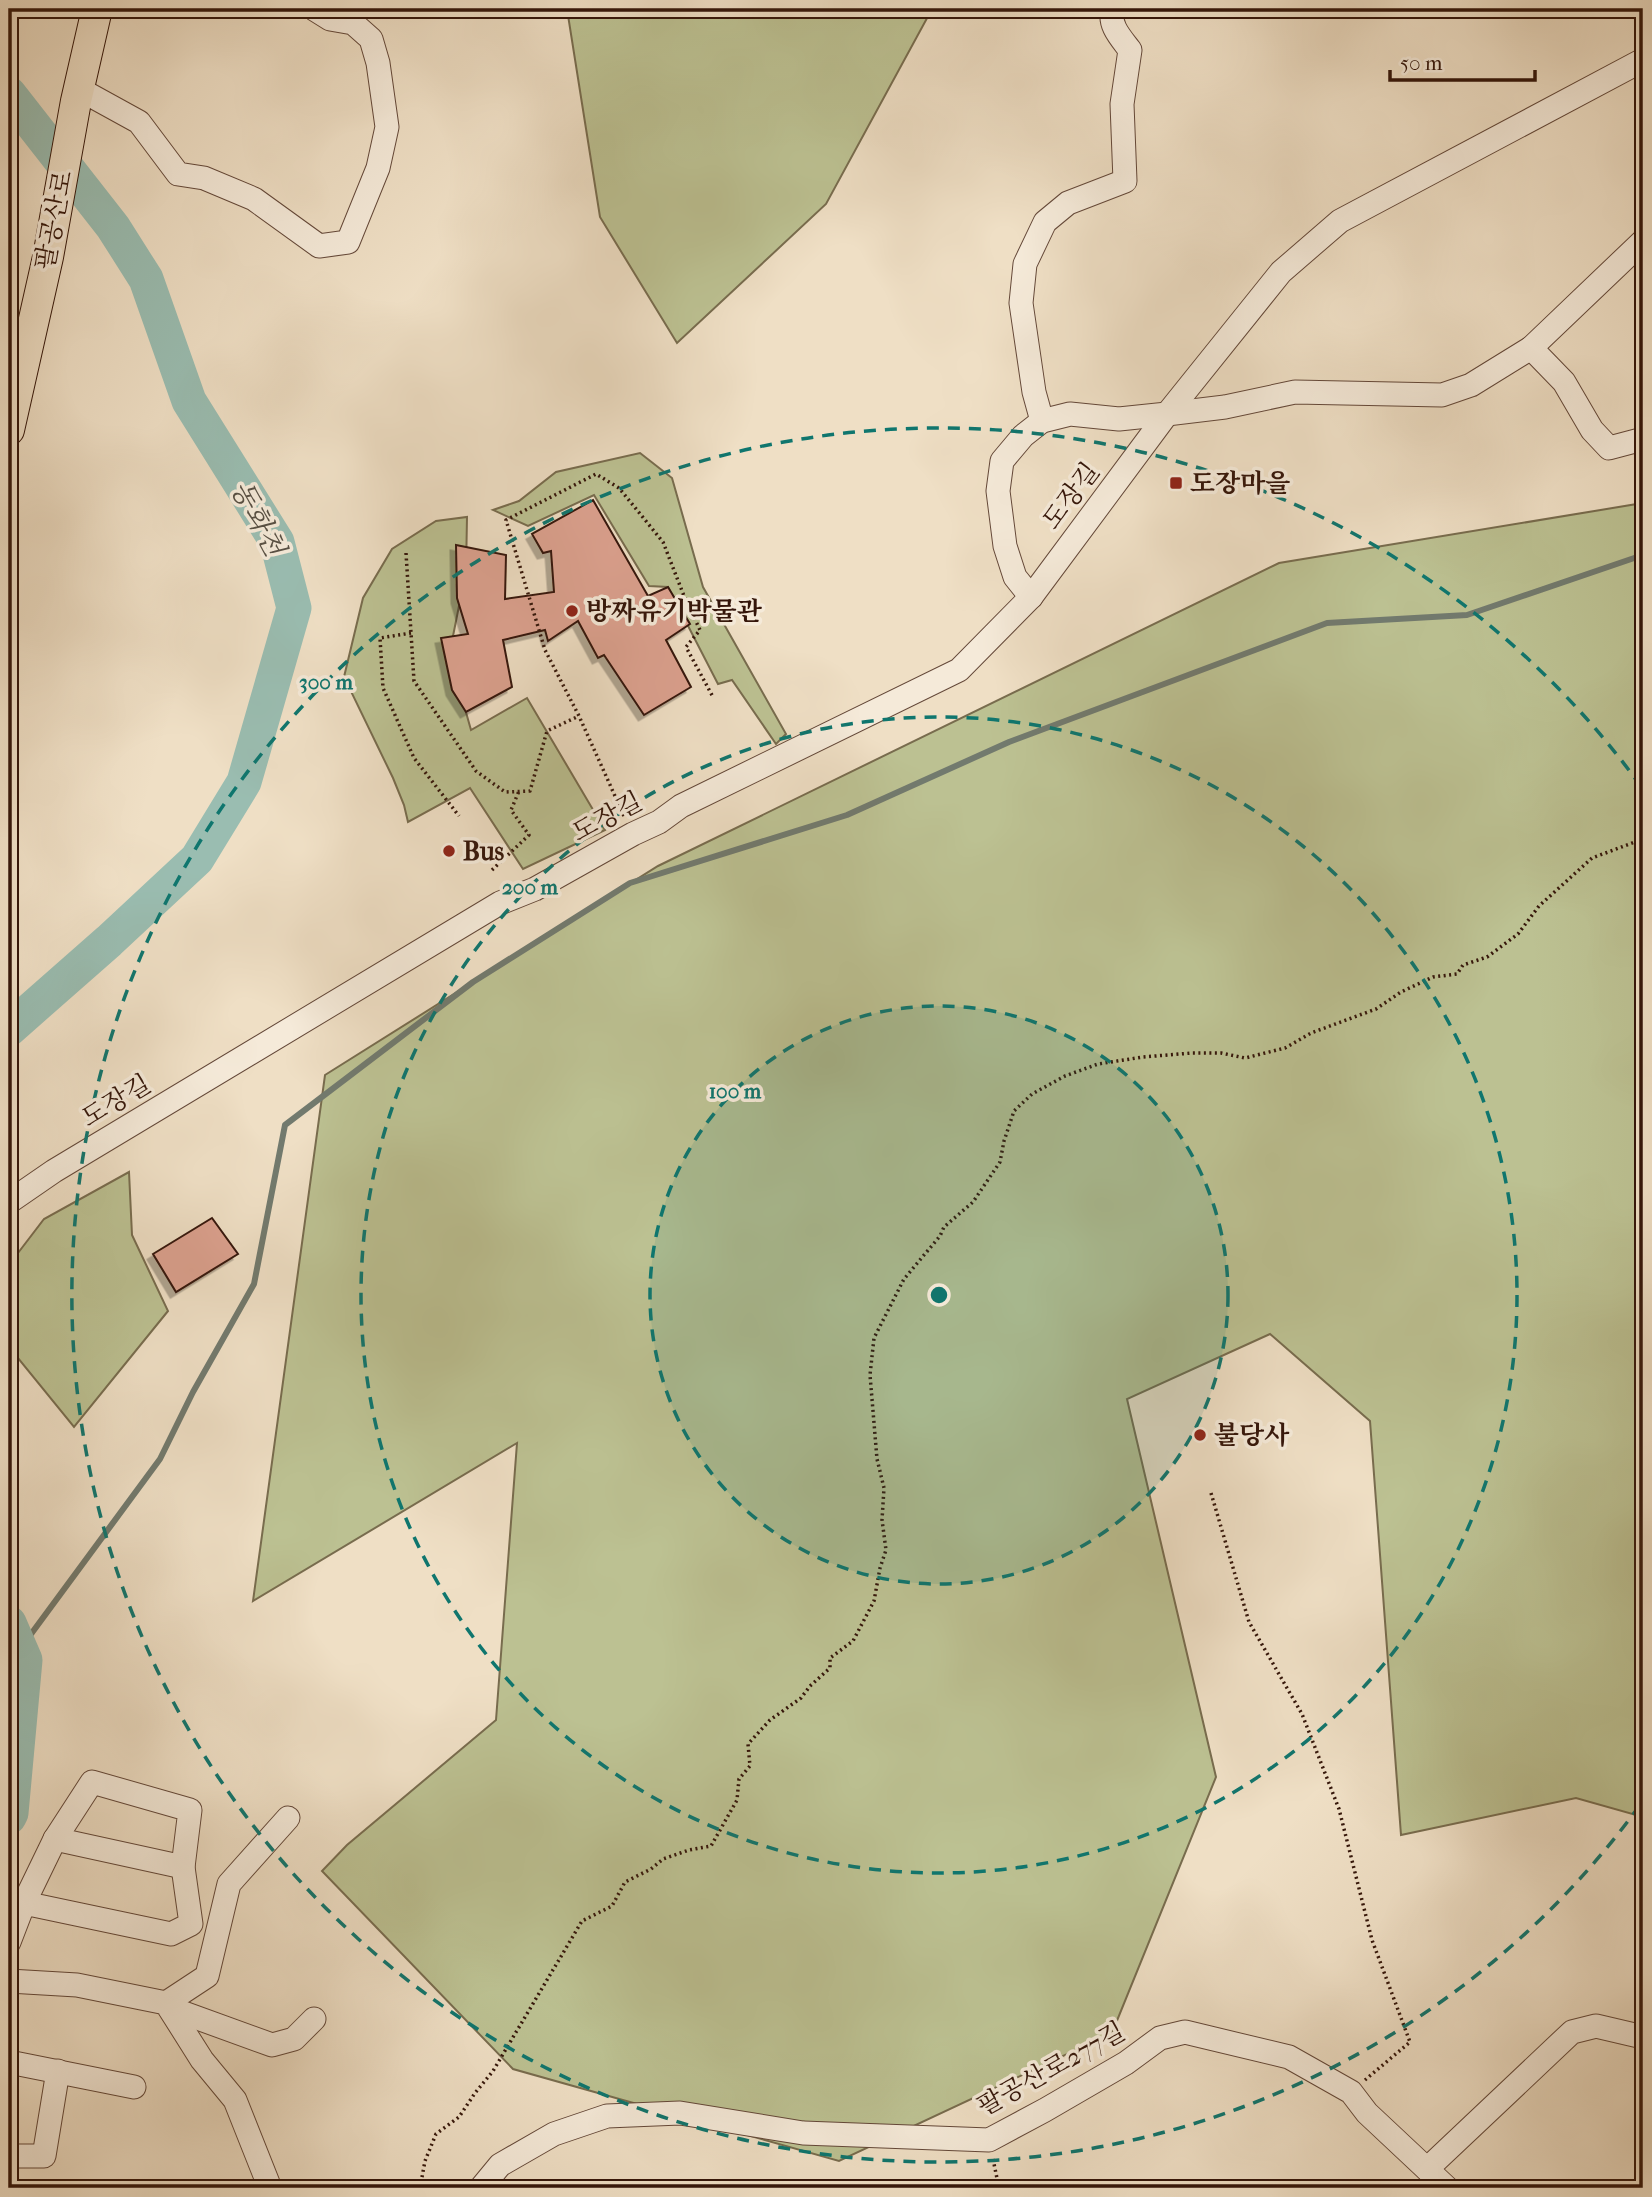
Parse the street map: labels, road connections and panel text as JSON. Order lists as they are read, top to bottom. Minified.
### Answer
{"streets":{"main road":["팔공산로"],"street":["도장길","팔공산로277길"]},"water":["동화천"],"places":{"transit":["도장마을"],"other":["방짜유기박물관","Bus","불당사"]},"scale_bar":"50 m","rings":["300 m","200 m","100 m"]}
